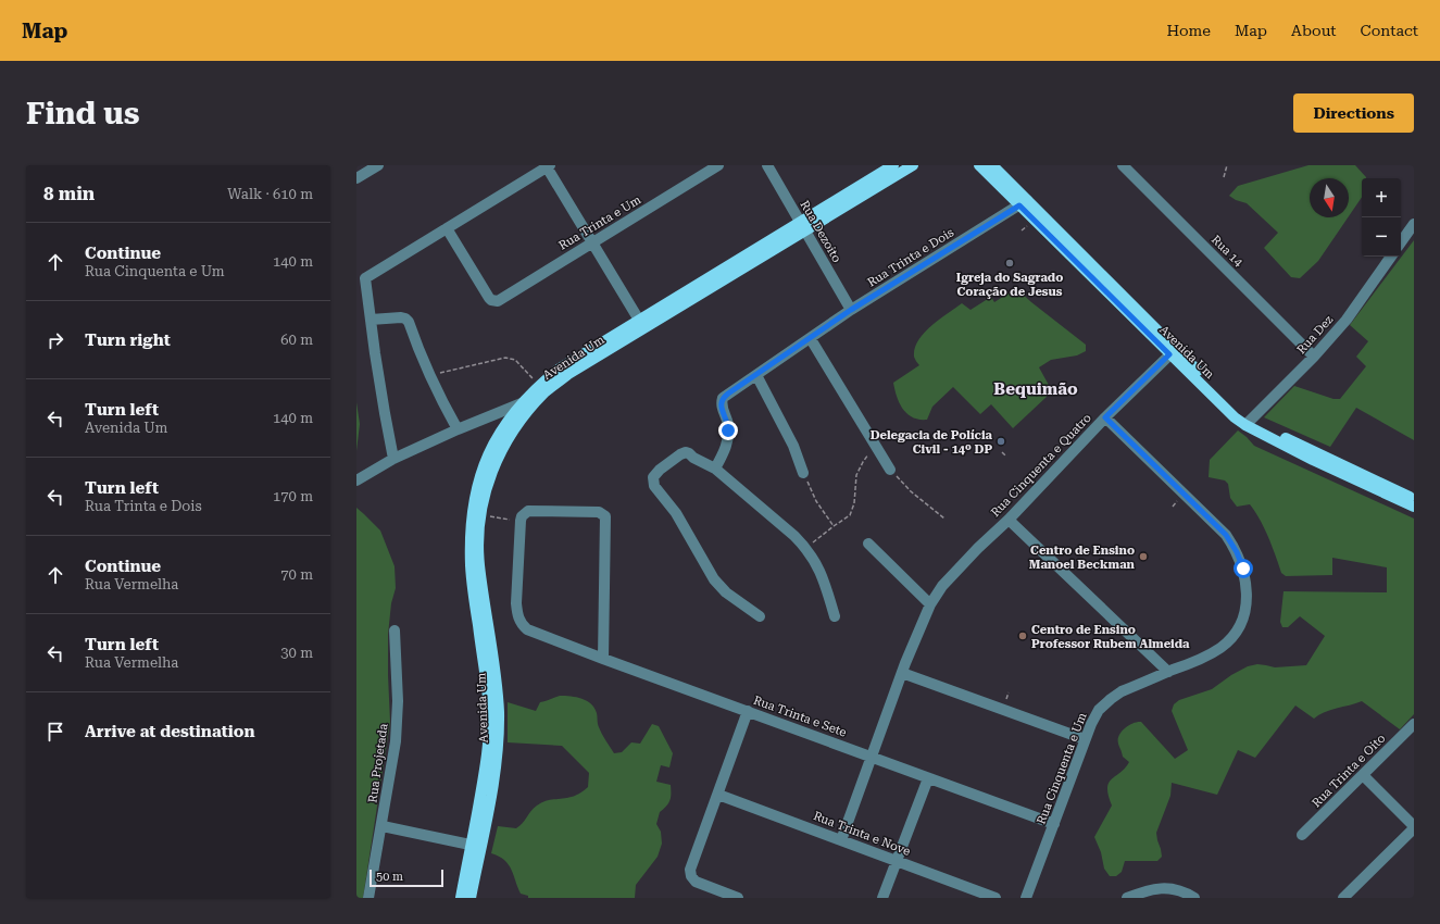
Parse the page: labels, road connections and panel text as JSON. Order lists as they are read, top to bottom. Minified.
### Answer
{"streets":{"main road":["Avenida Um"],"street":["Rua Trinta e Um","Rua Dezoito","Rua 14","Rua Trinta e Dois","Rua Dez","Rua Cinquenta e Quatro","Rua Trinta e Sete","Rua Projetada","Rua Cinquenta e Um","Rua Trinta e Oito","Rua Trinta e Nove"]},"crossings":[["Rua Dezoito","Rua Trinta e Dois"],["Rua Dezoito","Avenida Um"],["Rua 14","Rua Dez"],["Rua Trinta e Dois","Avenida Um"],["Rua Dez","Avenida Um"],["Avenida Um","Rua Cinquenta e Quatro"],["Rua Cinquenta e Quatro","Rua Trinta e Sete"],["Rua Cinquenta e Quatro","Rua Cinquenta e Um"],["Rua Cinquenta e Quatro","Rua Trinta e Nove"],["Rua Trinta e Sete","Rua Cinquenta e Um"]],"districts":["Bequimão"],"places":["Igreja do Sagrado Coração de Jesus","Delegacia de Polícia Civil - 14º DP","Centro de Ensino Manoel Beckman","Centro de Ensino Professor Rubem Almeida"],"scale_bar":"50 m","north":"bottom","page":{"header":"Map","nav":["Home","Map","About","Contact"],"buttons":"Directions","title":"Find us","heading":["8 min","Walk · 610 m"],"map_buttons":["+","−"],"list":[["Continue","Rua Cinquenta e Um","140 m"],["Turn right","60 m"],["Turn left","Avenida Um","140 m"],["Turn left","Rua Trinta e Dois","170 m"],["Continue","Rua Vermelha","70 m"],["Turn left","Rua Vermelha","30 m"],"Arrive at destination"],"scale":"50 m"}}
